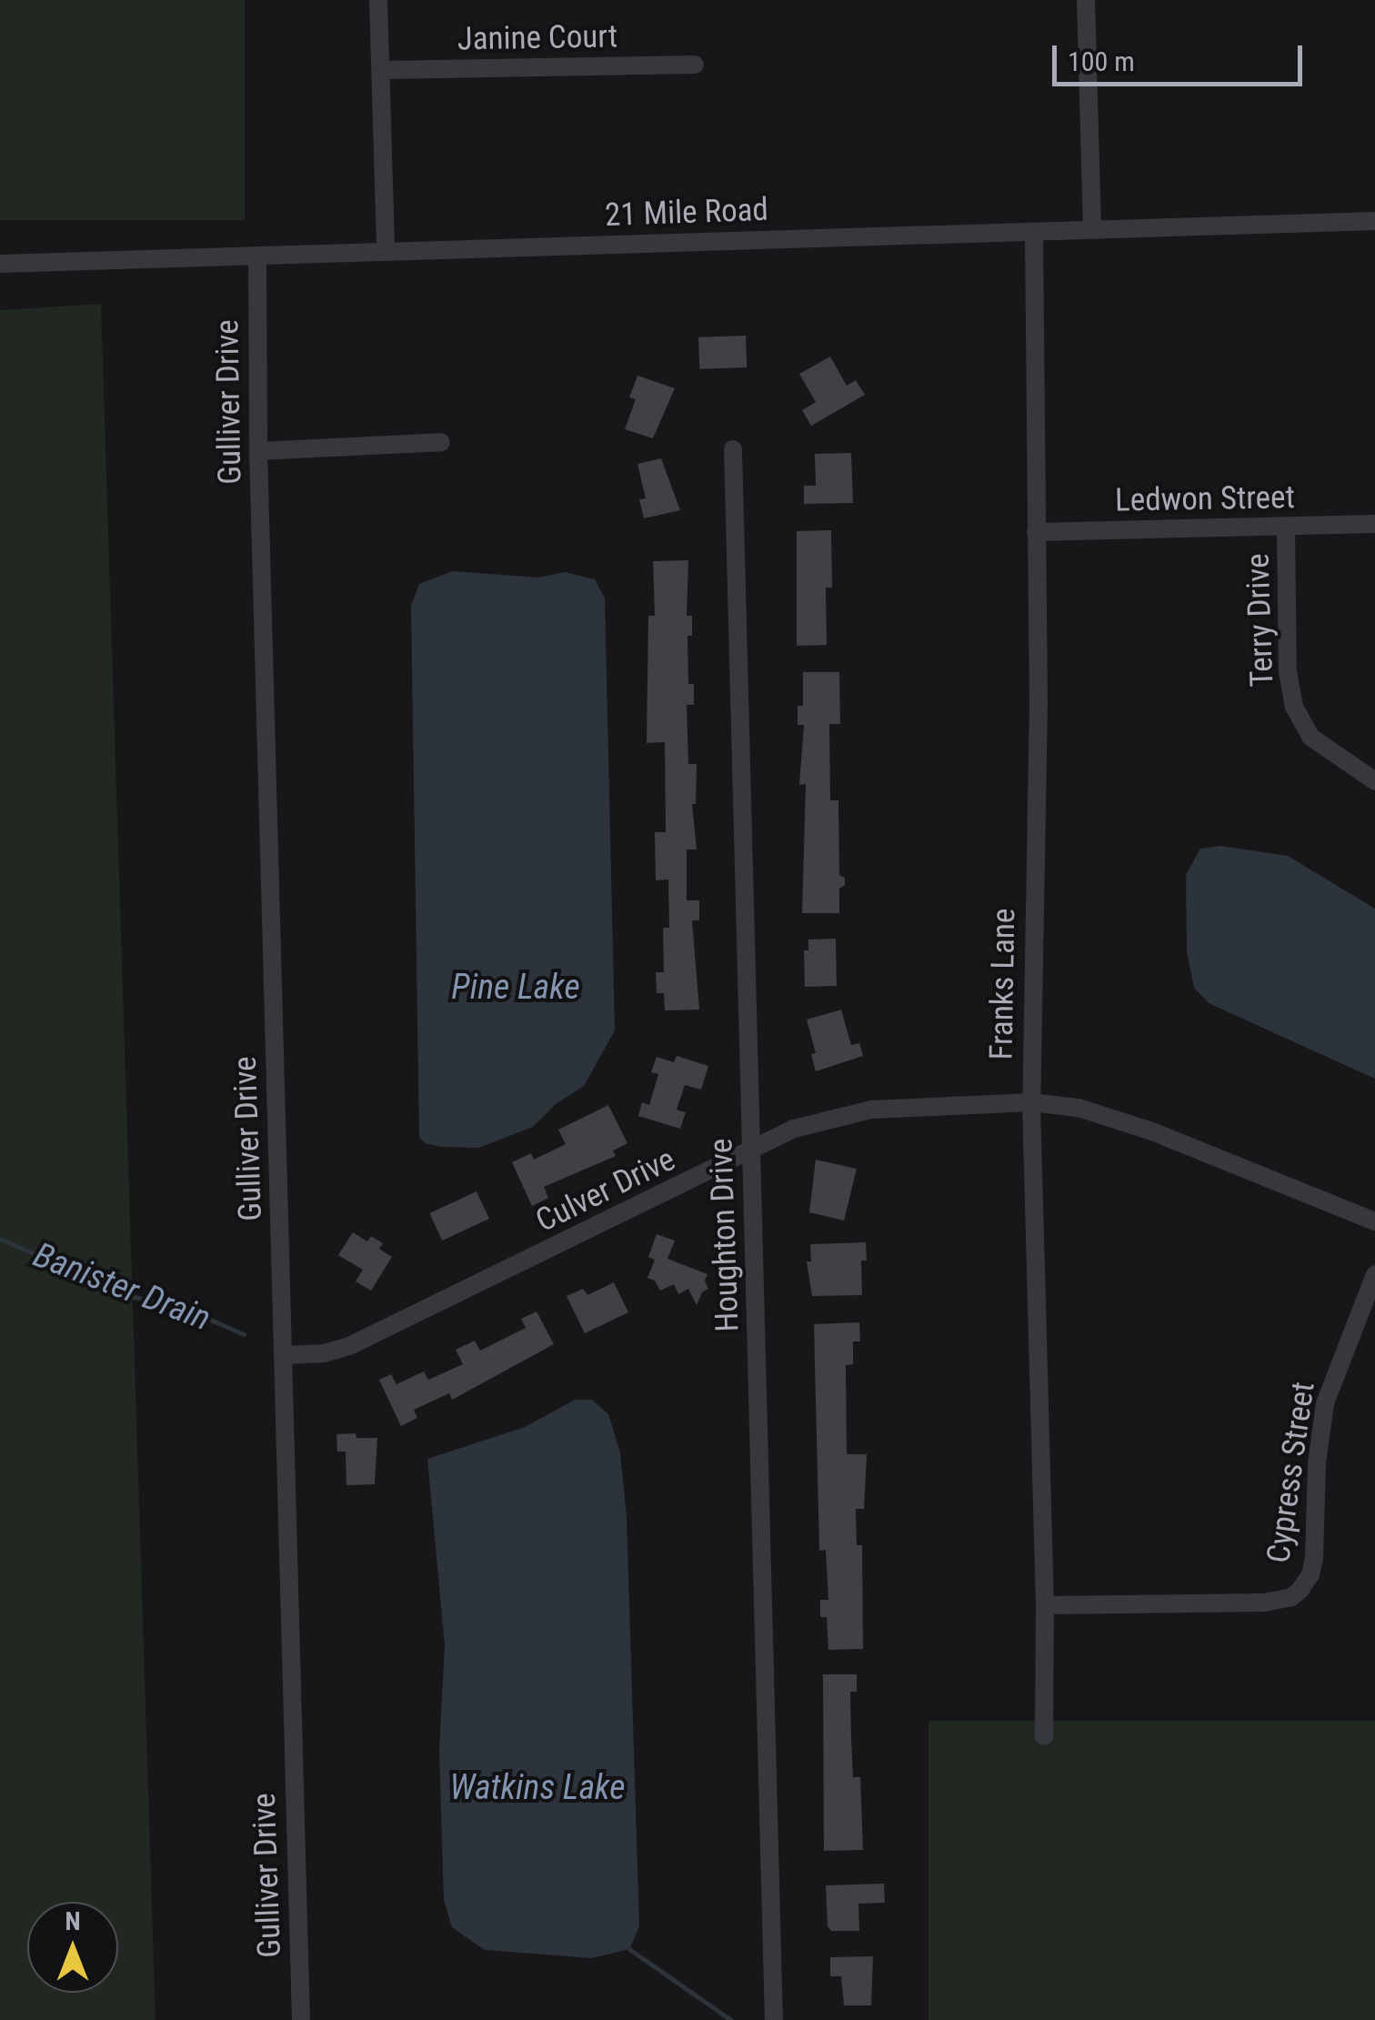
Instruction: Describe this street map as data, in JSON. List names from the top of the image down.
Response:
{
  "streets": {
    "street": [
      "Janine Court",
      "21 Mile Road",
      "Gulliver Drive",
      "Ledwon Street",
      "Terry Drive",
      "Franks Lane",
      "Culver Drive",
      "Houghton Drive",
      "Cypress Street"
    ]
  },
  "crossings": [
    ["21 Mile Road", "Gulliver Drive"],
    ["21 Mile Road", "Franks Lane"],
    ["Gulliver Drive", "Culver Drive"],
    ["Ledwon Street", "Terry Drive"],
    ["Ledwon Street", "Franks Lane"],
    ["Franks Lane", "Culver Drive"],
    ["Franks Lane", "Cypress Street"],
    ["Culver Drive", "Houghton Drive"]
  ],
  "water": ["Pine Lake", "Banister Drain", "Watkins Lake"],
  "scale_bar": "100 m",
  "north": "top"
}
